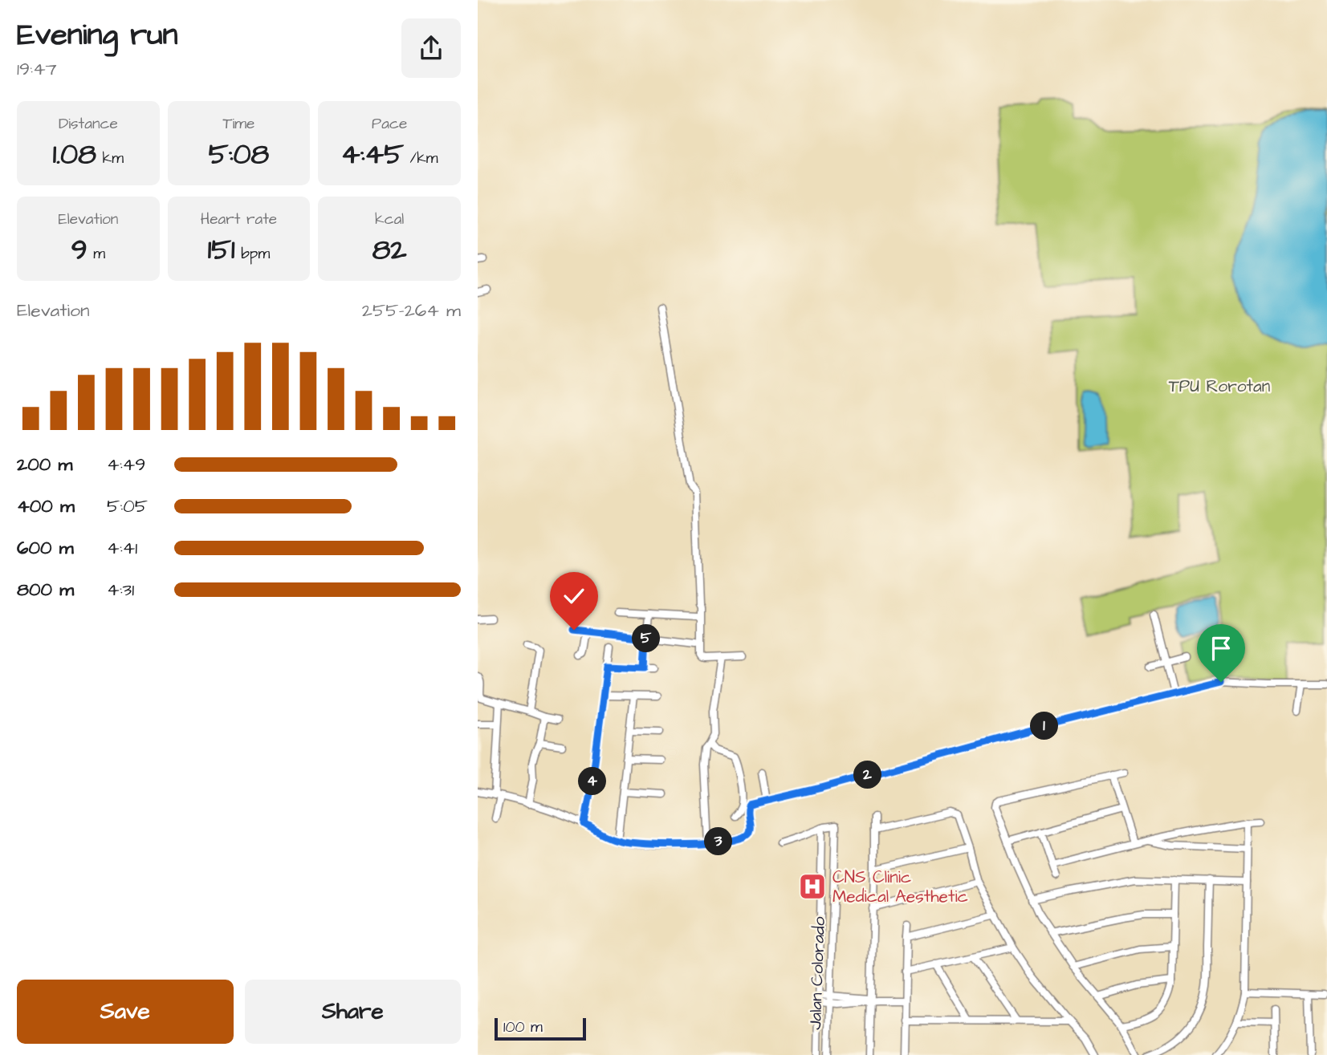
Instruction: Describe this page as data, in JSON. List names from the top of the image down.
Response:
{
  "streets": {
    "street": ["Jalan Colorado"]
  },
  "parks": ["TPU Rorotan"],
  "places": {
    "hospital": ["CNS Clinic Medical Aesthetic"]
  },
  "scale_bar": "100 m",
  "page": {
    "heading": ["Evening run", "19:47"],
    "stats": [
      ["Distance", "1.08 km"],
      ["Time", "5:08"],
      ["Pace", "4:45 /km"],
      ["Elevation", "9 m"],
      ["Heart rate", "151 bpm"],
      ["kcal", "82"]
    ],
    "chart": ["Elevation", "255–264 m"],
    "list": [
      {
        "name": "200 m",
        "note": "4:49"
      },
      {
        "name": "400 m",
        "note": "5:05"
      },
      {
        "name": "600 m",
        "note": "4:41"
      },
      {
        "name": "800 m",
        "note": "4:31"
      }
    ],
    "pins": [
      "5",
      "1",
      "2",
      "4",
      "3"
    ],
    "buttons": ["Save", "Share"],
    "scale": "100 m"
  }
}
